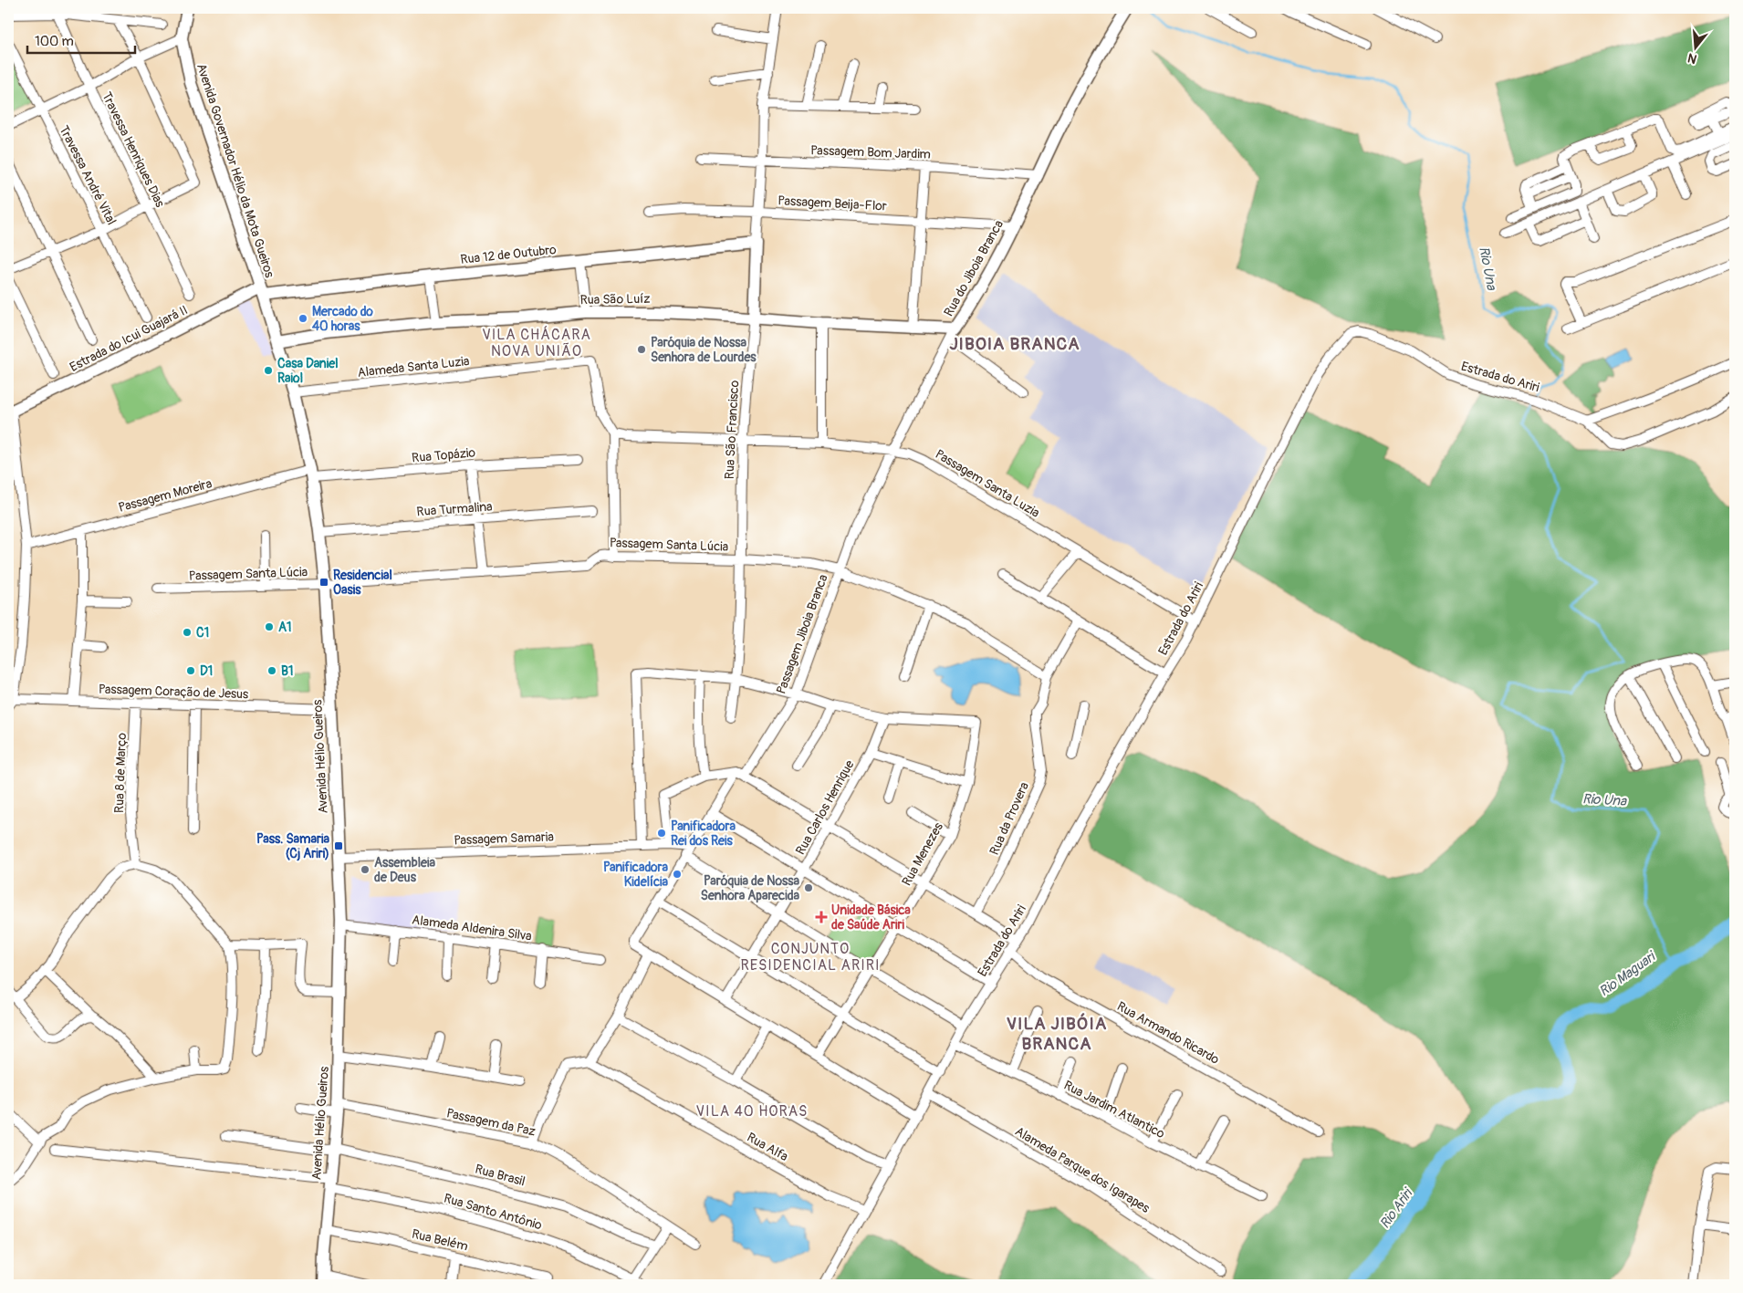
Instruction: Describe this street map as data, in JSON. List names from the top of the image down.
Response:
{
  "streets": {
    "main road": [
      "Avenida Governador Hélio da Mota Gueiros",
      "Rua 12 de Outubro",
      "Rua do Jiboia Branca",
      "Rua São Luíz",
      "Estrada do Icui Guajará II",
      "Rua São Francisco",
      "Avenida Hélio Gueiros"
    ],
    "street": [
      "Travessa Henriques Dias",
      "Passagem Bom Jardim",
      "Travessa André Vital",
      "Passagem Beija-Flor",
      "Alameda Santa Luzia",
      "Estrada do Ariri",
      "Rua Topázio",
      "Passagem Santa Luzia",
      "Passagem Moreira",
      "Rua Turmalina",
      "Passagem Santa Lúcia",
      "Passagem Jiboia Branca",
      "Passagem Coração de Jesus",
      "Rua 8 de Março",
      "Rua Carlos Henrique",
      "Rua da Provera",
      "Passagem Samaria",
      "Rua Menezes",
      "Alameda Aldenira Silva",
      "Rua Armando Ricardo",
      "Rua Jardim Atlantico",
      "Passagem da Paz",
      "Rua Alfa",
      "Alameda Parque dos Igarapes",
      "Rua Brasil",
      "Rua Santo Antônio",
      "Rua Belém"
    ]
  },
  "crossings": [
    ["Passagem Bom Jardim", "Rua do Jiboia Branca"],
    ["Passagem Bom Jardim", "Rua São Francisco"],
    ["Avenida Governador Hélio da Mota Gueiros", "Rua 12 de Outubro"],
    ["Avenida Governador Hélio da Mota Gueiros", "Estrada do Icui Guajará II"],
    ["Avenida Governador Hélio da Mota Gueiros", "Avenida Hélio Gueiros"],
    ["Passagem Beija-Flor", "Rua do Jiboia Branca"],
    ["Passagem Beija-Flor", "Rua São Francisco"],
    ["Rua 12 de Outubro", "Estrada do Icui Guajará II"],
    ["Rua 12 de Outubro", "Rua São Francisco"],
    ["Rua 12 de Outubro", "Avenida Hélio Gueiros"],
    ["Rua do Jiboia Branca", "Rua São Luíz"],
    ["Rua do Jiboia Branca", "Passagem Santa Luzia"],
    ["Rua do Jiboia Branca", "Passagem Santa Lúcia"],
    ["Rua do Jiboia Branca", "Passagem Jiboia Branca"],
    ["Rua São Luíz", "Rua São Francisco"],
    ["Rua São Luíz", "Avenida Hélio Gueiros"],
    ["Estrada do Icui Guajará II", "Avenida Hélio Gueiros"],
    ["Alameda Santa Luzia", "Avenida Hélio Gueiros"],
    ["Estrada do Ariri", "Passagem Santa Luzia"],
    ["Estrada do Ariri", "Rua Armando Ricardo"],
    ["Estrada do Ariri", "Rua Jardim Atlantico"],
    ["Estrada do Ariri", "Rua Alfa"],
    ["Estrada do Ariri", "Alameda Parque dos Igarapes"],
    ["Rua São Francisco", "Passagem Santa Luzia"],
    ["Rua São Francisco", "Passagem Santa Lúcia"],
    ["Rua Topázio", "Passagem Moreira"],
    ["Rua Topázio", "Avenida Hélio Gueiros"],
    ["Passagem Moreira", "Avenida Hélio Gueiros"],
    ["Rua Turmalina", "Avenida Hélio Gueiros"],
    ["Passagem Santa Lúcia", "Passagem Jiboia Branca"],
    ["Passagem Santa Lúcia", "Avenida Hélio Gueiros"],
    ["Passagem Santa Lúcia", "Rua da Provera"],
    ["Passagem Jiboia Branca", "Passagem Samaria"],
    ["Passagem Coração de Jesus", "Avenida Hélio Gueiros"],
    ["Passagem Coração de Jesus", "Rua 8 de Março"],
    ["Avenida Hélio Gueiros", "Passagem Samaria"],
    ["Avenida Hélio Gueiros", "Alameda Aldenira Silva"],
    ["Avenida Hélio Gueiros", "Passagem da Paz"],
    ["Avenida Hélio Gueiros", "Rua Brasil"],
    ["Avenida Hélio Gueiros", "Rua Santo Antônio"],
    ["Avenida Hélio Gueiros", "Rua Belém"],
    ["Rua Carlos Henrique", "Rua Menezes"]
  ],
  "districts": [
    "VILA CHÁCARA NOVA UNIÃO",
    "JIBOIA BRANCA",
    "CONJUNTO RESIDENCIAL ARIRI",
    "VILA JIBÓIA BRANCA",
    "VILA 40 HORAS"
  ],
  "water": ["Rio Una", "Rio Maguari", "Rio Ariri"],
  "places": {
    "other": [
      "Mercado do 40 horas",
      "Paróquia de Nossa Senhora de Lourdes",
      "Casa Daniel Raiol",
      "A1",
      "C1",
      "D1",
      "B1",
      "Panificadora Rei dos Reis",
      "Assembleia de Deus",
      "Panificadora Kidelícia",
      "Paróquia de Nossa Senhora Aparecida"
    ],
    "transit": ["Residencial Oasis", "Pass. Samaria (Cj Ariri)"],
    "health": ["Unidade Básica de Saúde Ariri"]
  },
  "scale_bar": "100 m",
  "north": "bottom"
}
